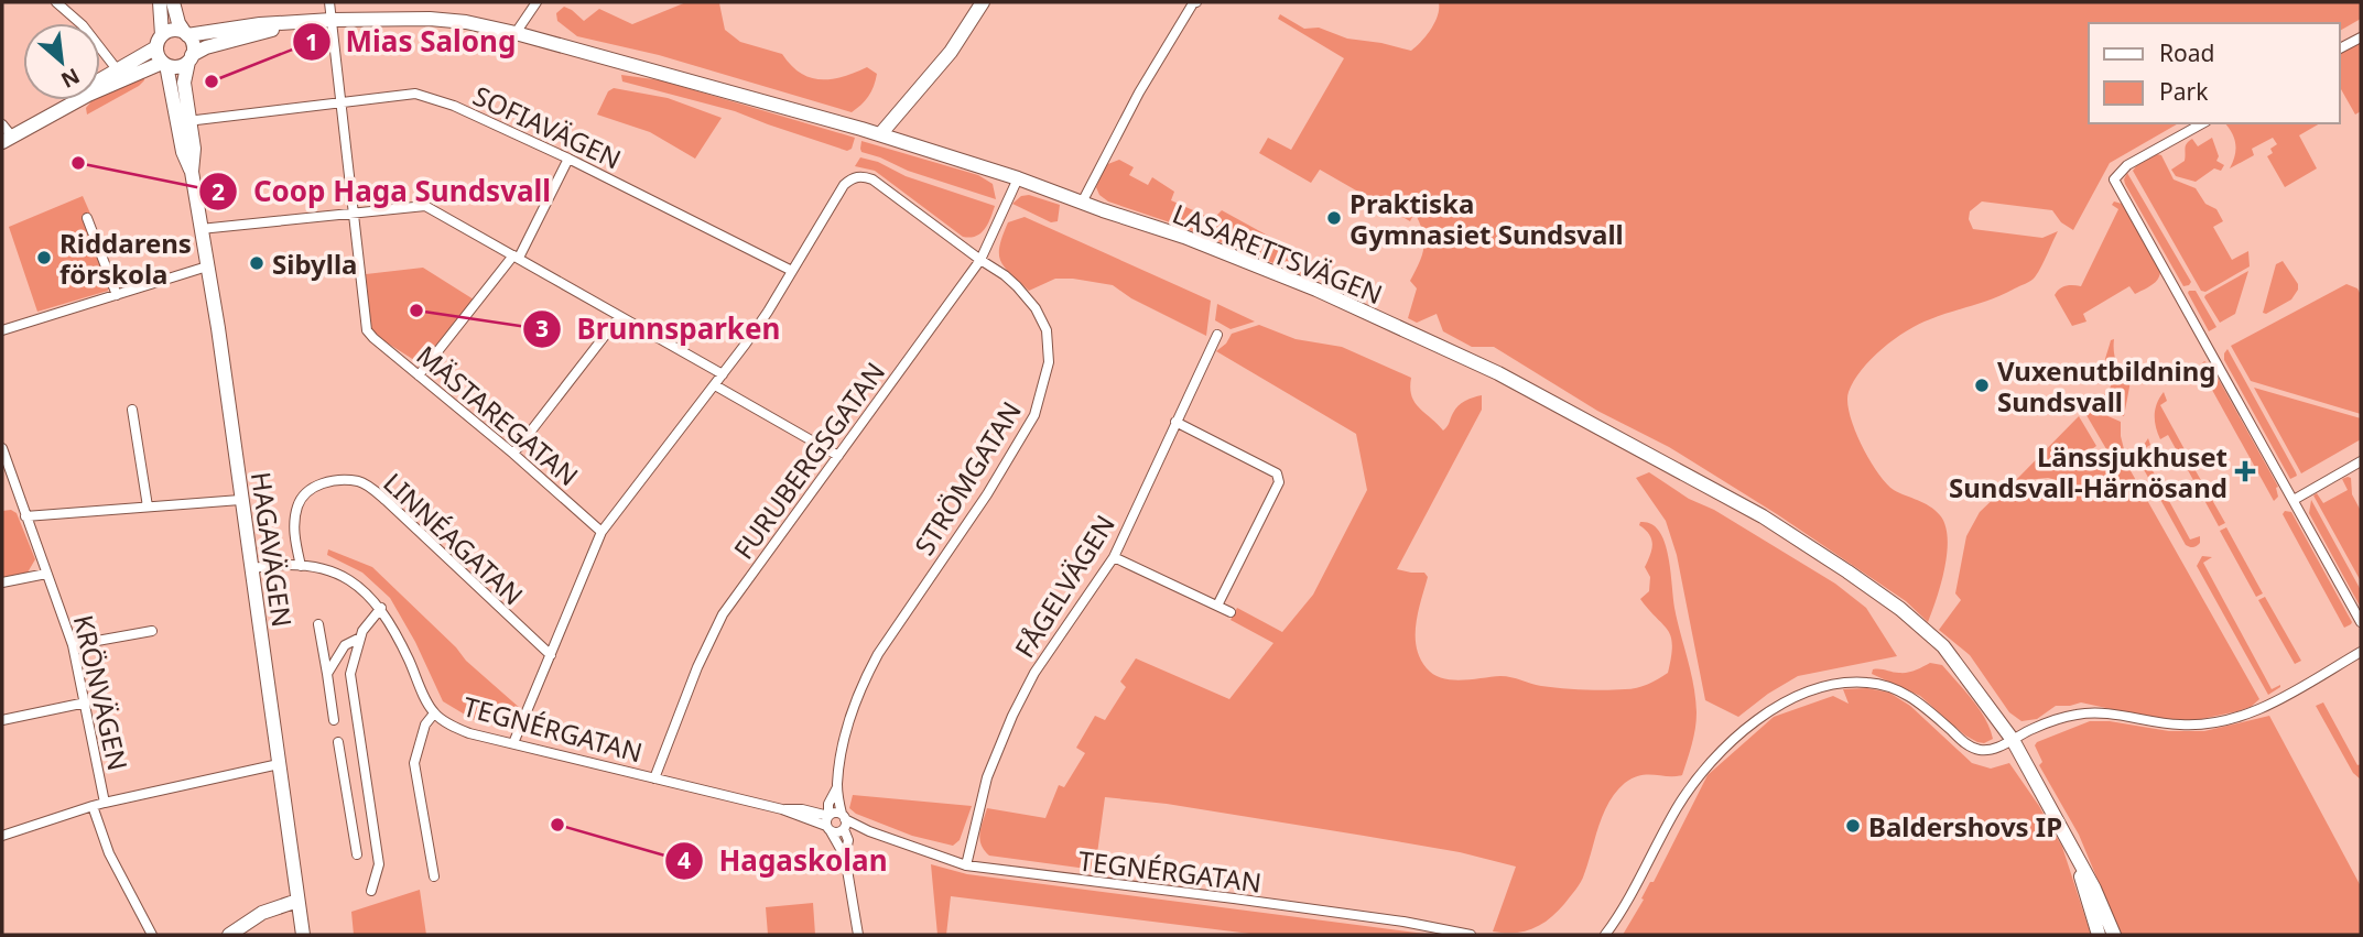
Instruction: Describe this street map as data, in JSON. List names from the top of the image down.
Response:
{
  "streets": {
    "street": [
      "SOFIAVÄGEN",
      "LASARETTSVÄGEN",
      "MÄSTAREGATAN",
      "FURUBERGSGATAN",
      "STRÖMGATAN",
      "LINNÉAGATAN",
      "HAGAVÄGEN",
      "FÅGELVÄGEN",
      "KRÖNVÄGEN",
      "TEGNÉRGATAN"
    ]
  },
  "crossings": [
    ["SOFIAVÄGEN", "STRÖMGATAN"],
    ["SOFIAVÄGEN", "HAGAVÄGEN"],
    ["LASARETTSVÄGEN", "FURUBERGSGATAN"],
    ["LASARETTSVÄGEN", "HAGAVÄGEN"],
    ["FURUBERGSGATAN", "STRÖMGATAN"],
    ["FURUBERGSGATAN", "TEGNÉRGATAN"],
    ["STRÖMGATAN", "TEGNÉRGATAN"],
    ["LINNÉAGATAN", "TEGNÉRGATAN"],
    ["HAGAVÄGEN", "TEGNÉRGATAN"],
    ["FÅGELVÄGEN", "TEGNÉRGATAN"]
  ],
  "places": {
    "other": [
      "Mias Salong",
      "Coop Haga Sundsvall",
      "Praktiska Gymnasiet Sundsvall",
      "Riddarens förskola",
      "Sibylla",
      "Brunnsparken",
      "Vuxenutbildning Sundsvall",
      "Hagaskolan",
      "Baldershovs IP"
    ],
    "health": ["Länssjukhuset Sundsvall-Härnösand"]
  },
  "legend": ["Road", "Park"],
  "north": "bottom right"
}
